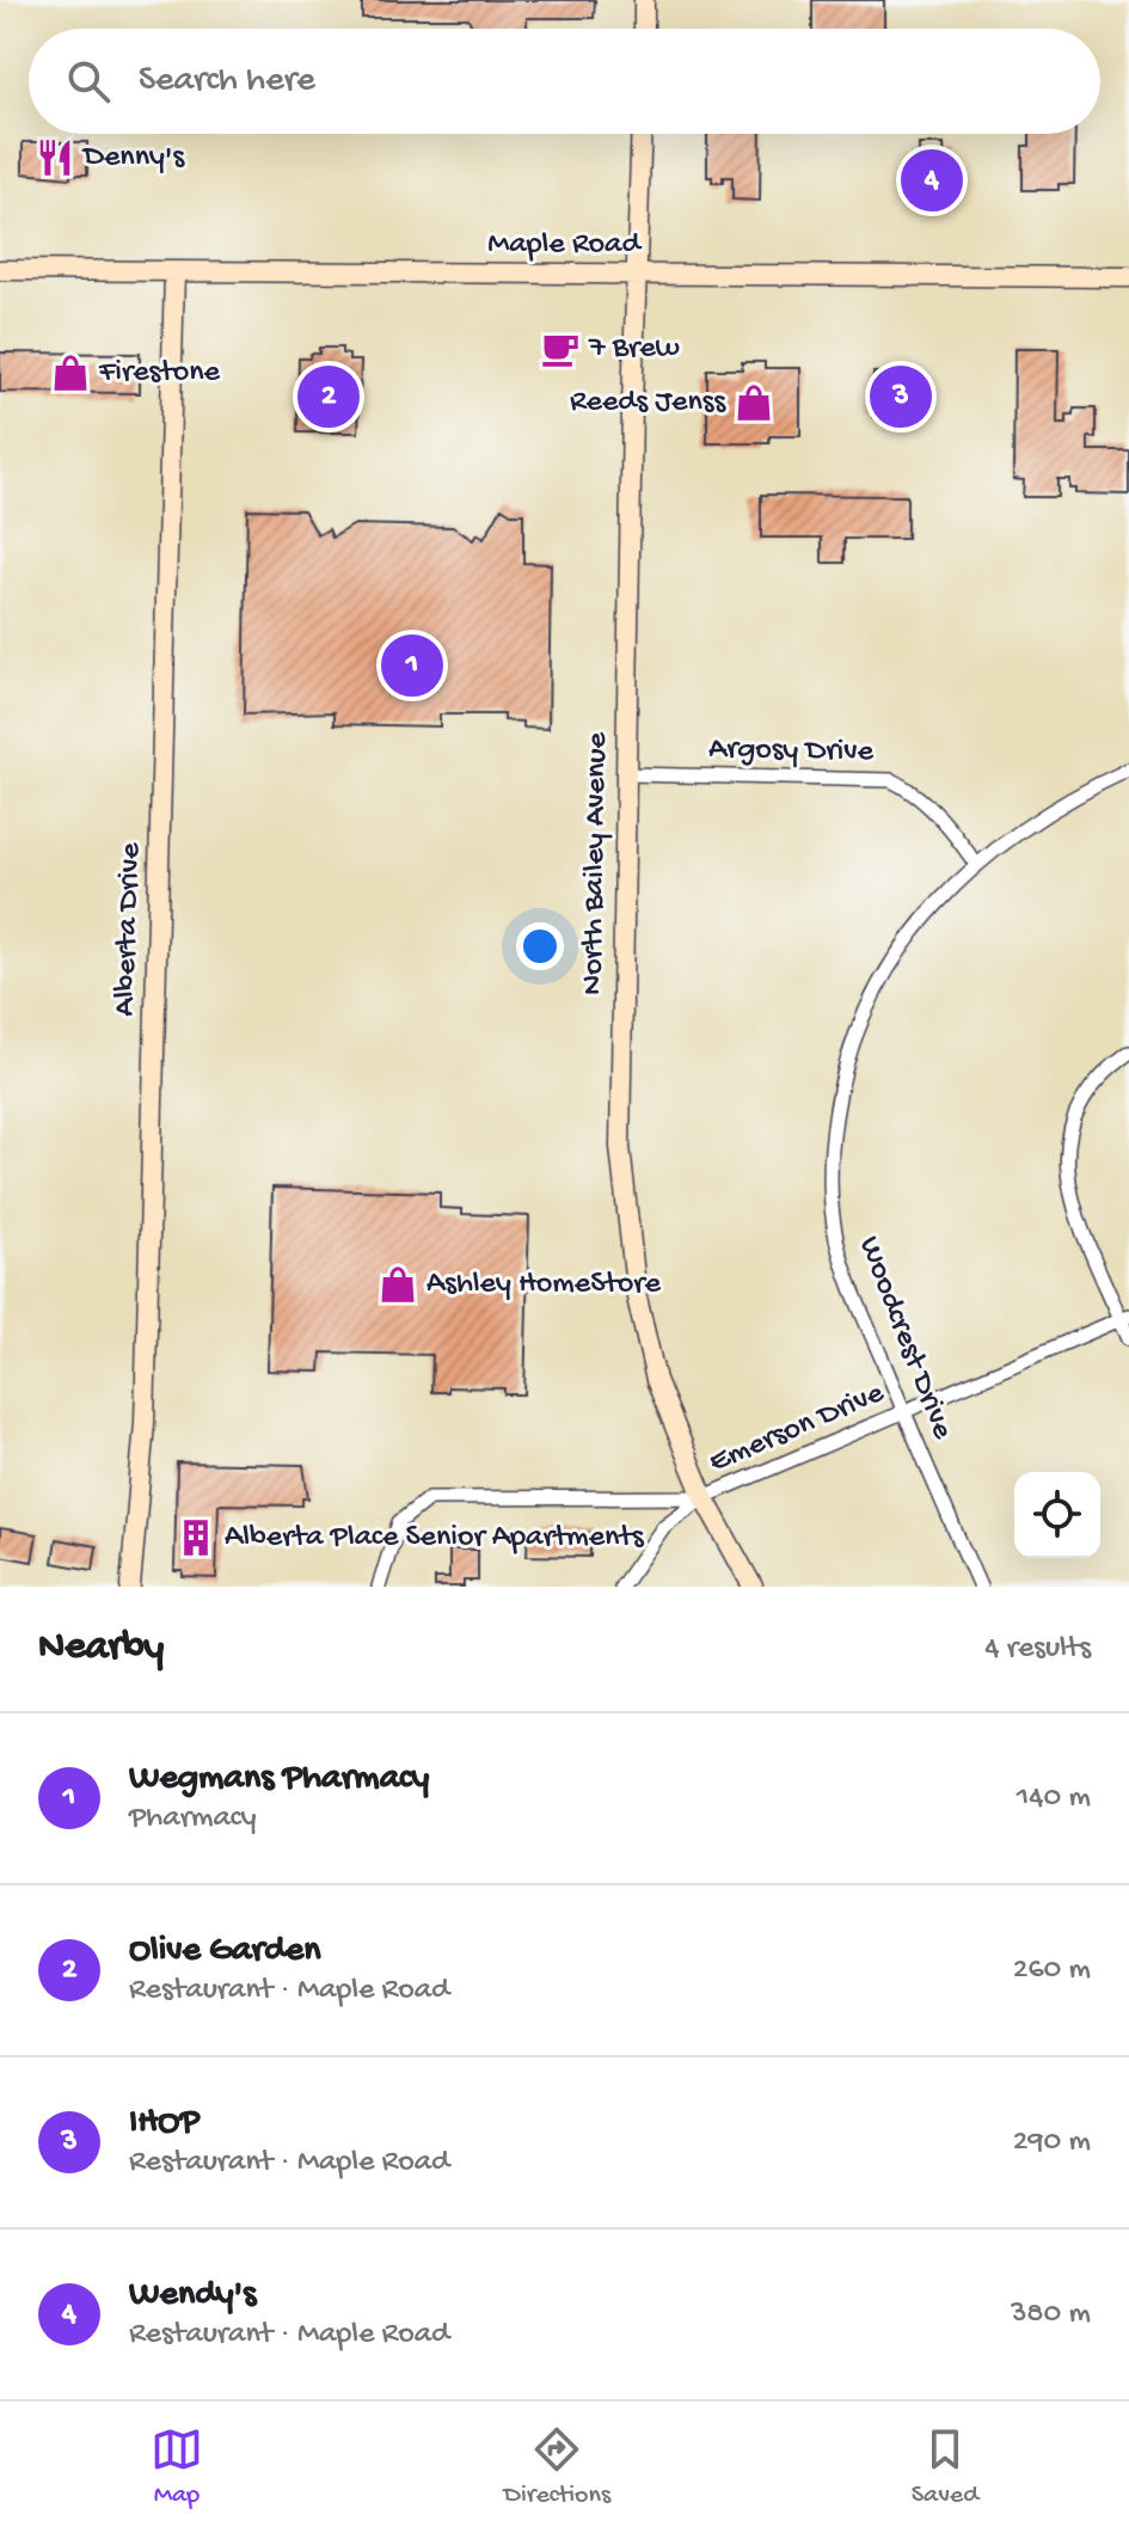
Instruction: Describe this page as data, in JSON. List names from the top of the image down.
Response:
{
  "streets": {
    "street": [
      "Maple Road",
      "Argosy Drive",
      "North Bailey Avenue",
      "Alberta Drive",
      "Woodcrest Drive",
      "Emerson Drive"
    ]
  },
  "crossings": [
    ["Maple Road", "North Bailey Avenue"],
    ["Maple Road", "Alberta Drive"],
    ["Argosy Drive", "North Bailey Avenue"],
    ["Argosy Drive", "Woodcrest Drive"],
    ["North Bailey Avenue", "Emerson Drive"],
    ["Woodcrest Drive", "Emerson Drive"]
  ],
  "places": {
    "restaurant": ["Denny's"],
    "cafe": ["7 Brew"],
    "shop": ["Firestone", "Reeds Jenss", "Ashley HomeStore"],
    "building": ["Alberta Place Senior Apartments"]
  },
  "page": {
    "search": "Search here",
    "pins": [
      "4",
      "2",
      "3",
      "1"
    ],
    "heading": ["Nearby", "4 results"],
    "list": [
      {
        "mark": "1",
        "name": "Wegmans Pharmacy",
        "note": "Pharmacy",
        "value": "140 m"
      },
      {
        "mark": "2",
        "name": "Olive Garden",
        "note": "Restaurant · Maple Road",
        "value": "260 m"
      },
      {
        "mark": "3",
        "name": "IHOP",
        "note": "Restaurant · Maple Road",
        "value": "290 m"
      },
      {
        "mark": "4",
        "name": "Wendy's",
        "note": "Restaurant · Maple Road",
        "value": "380 m"
      }
    ],
    "nav": ["Map", "Directions", "Saved"]
  }
}
